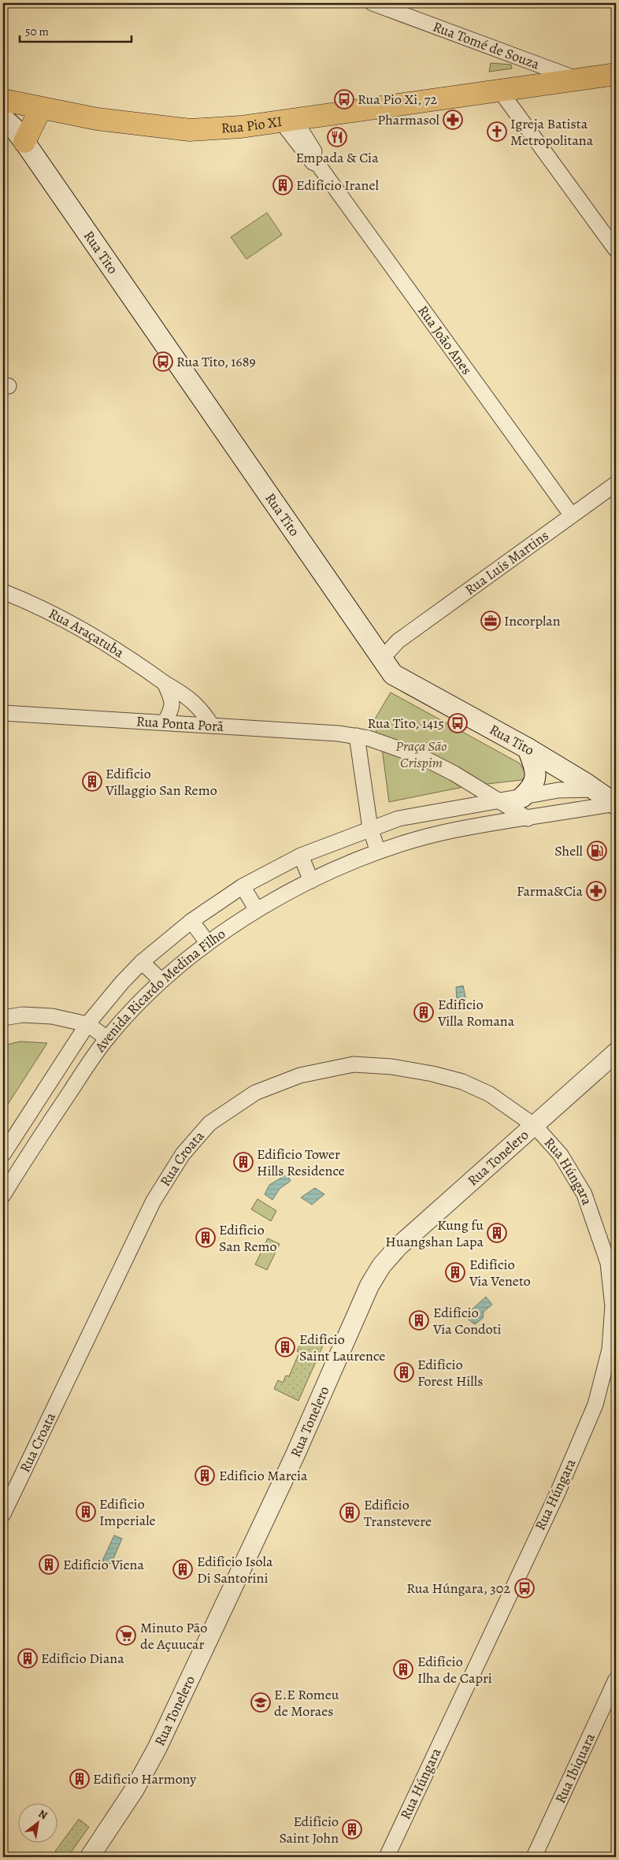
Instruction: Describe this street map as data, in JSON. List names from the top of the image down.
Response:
{
  "streets": {
    "main road": ["Rua Pio XI", "Rua Tito"],
    "street": [
      "Rua Tomé de Souza",
      "Rua João Anes",
      "Rua Luís Martins",
      "Rua Araçatuba",
      "Rua Ponta Porã",
      "Avenida Ricardo Medina Filho",
      "Rua Tonelero",
      "Rua Croata",
      "Rua Húngara",
      "Rua Ibiquara"
    ]
  },
  "crossings": [
    ["Rua Tomé de Souza", "Rua Pio XI"],
    ["Rua Pio XI", "Rua João Anes"],
    ["Rua Tito", "Rua Luís Martins"],
    ["Rua João Anes", "Rua Luís Martins"],
    ["Rua Araçatuba", "Rua Ponta Porã"],
    ["Rua Tonelero", "Rua Croata"],
    ["Rua Tonelero", "Rua Húngara"],
    ["Rua Croata", "Rua Húngara"]
  ],
  "parks": ["Praça São Crispim"],
  "places": {
    "bus stop": [
      "Rua Pio Xi, 72",
      "Rua Tito, 1689",
      "Rua Tito, 1415",
      "Rua Húngara, 302"
    ],
    "pharmacy": ["Pharmasol", "Farma&Cia"],
    "church": ["Igreja Batista Metropolitana"],
    "restaurant": ["Empada & Cia"],
    "building": [
      "Edifício Iranel",
      "Edifício Villaggio San Remo",
      "Edifício Villa Romana",
      "Edifício Tower Hills Residence",
      "Kung fu Huangshan Lapa",
      "Edifício San Remo",
      "Edifício Via Veneto",
      "Edifício Via Condoti",
      "Edifício Saint Laurence",
      "Edifício Forest Hills",
      "Edifício Marcia",
      "Edifício Imperiale",
      "Edifício Transtevere",
      "Edifício Viena",
      "Edifício Isola Di Santorini",
      "Edifício Diana",
      "Edifício Ilha de Capri",
      "Edifício Harmony",
      "Edifício Saint John"
    ],
    "office": ["Incorplan"],
    "fuel station": ["Shell"],
    "supermarket": ["Minuto Pão de Açuucar"],
    "school or university": ["E.E Romeu de Moraes"]
  },
  "scale_bar": "50 m",
  "north": "top right"
}
